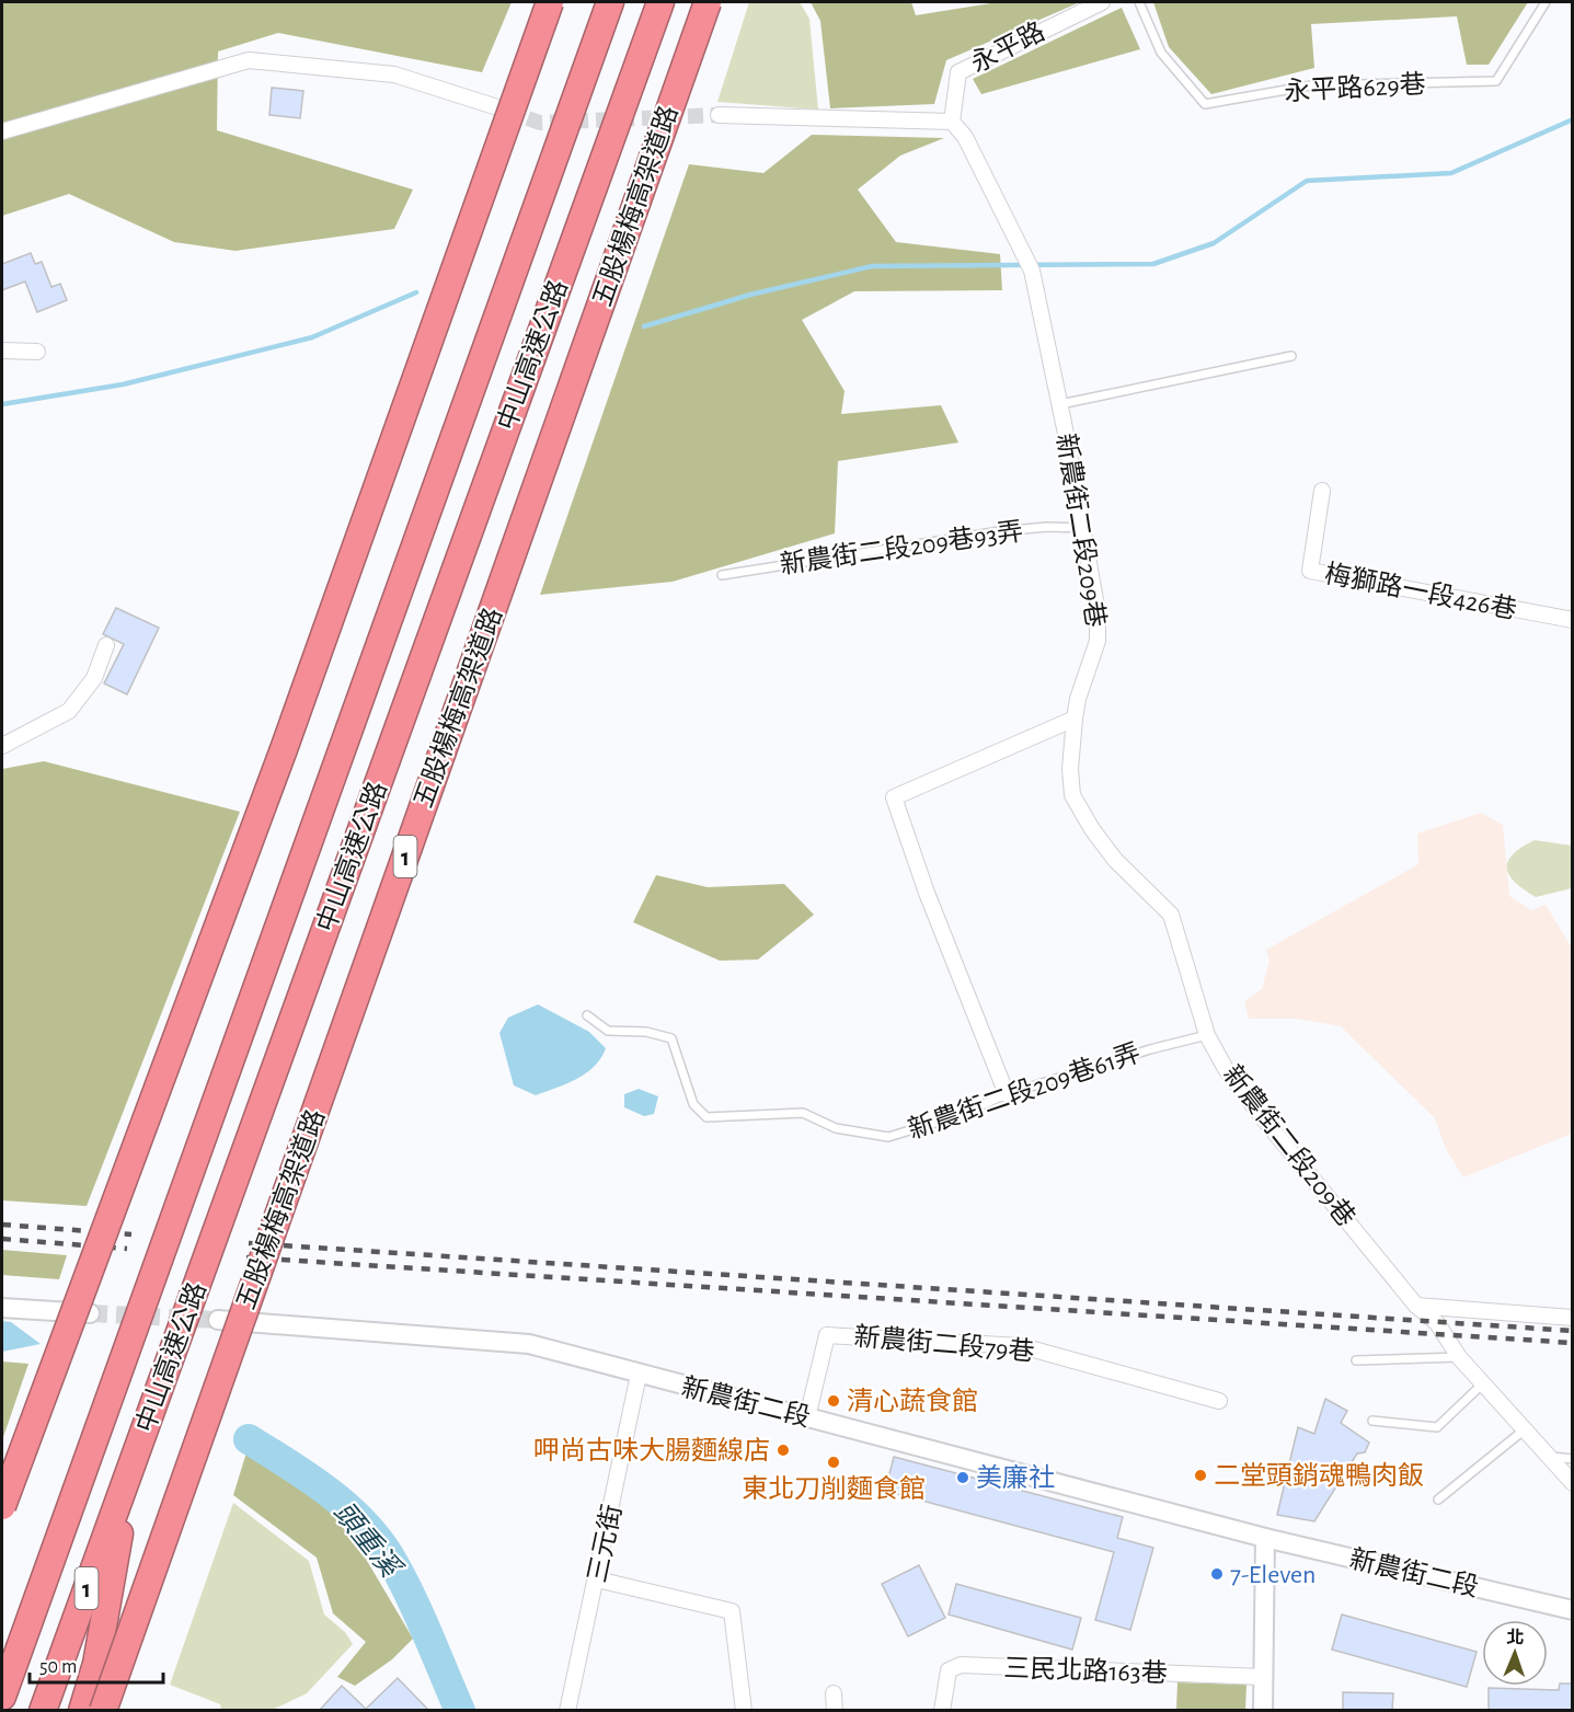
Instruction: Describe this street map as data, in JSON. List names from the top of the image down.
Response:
{
  "streets": {
    "highway": ["五股楊梅高架道路", "中山高速公路", "1"],
    "street": [
      "永平路",
      "新農街二段209巷",
      "梅獅路一段426巷",
      "新農街二段79巷",
      "新農街二段",
      "三元街",
      "三民北路163巷"
    ],
    "lane": ["永平路629巷", "新農街二段209巷93弄", "新農街二段209巷61弄"]
  },
  "crossings": [
    ["永平路", "新農街二段209巷"],
    ["新農街二段209巷", "新農街二段209巷93弄"],
    ["新農街二段209巷", "新農街二段209巷61弄"],
    ["新農街二段79巷", "新農街二段"],
    ["新農街二段", "三元街"]
  ],
  "water": ["頭重溪"],
  "places": [
    "清心蔬食館",
    "呷尚古味大腸麵線店",
    "東北刀削麵食館",
    "二堂頭銷魂鴨肉飯",
    "美廉社",
    "7-Eleven"
  ],
  "scale_bar": "50 m",
  "north": "top"
}
